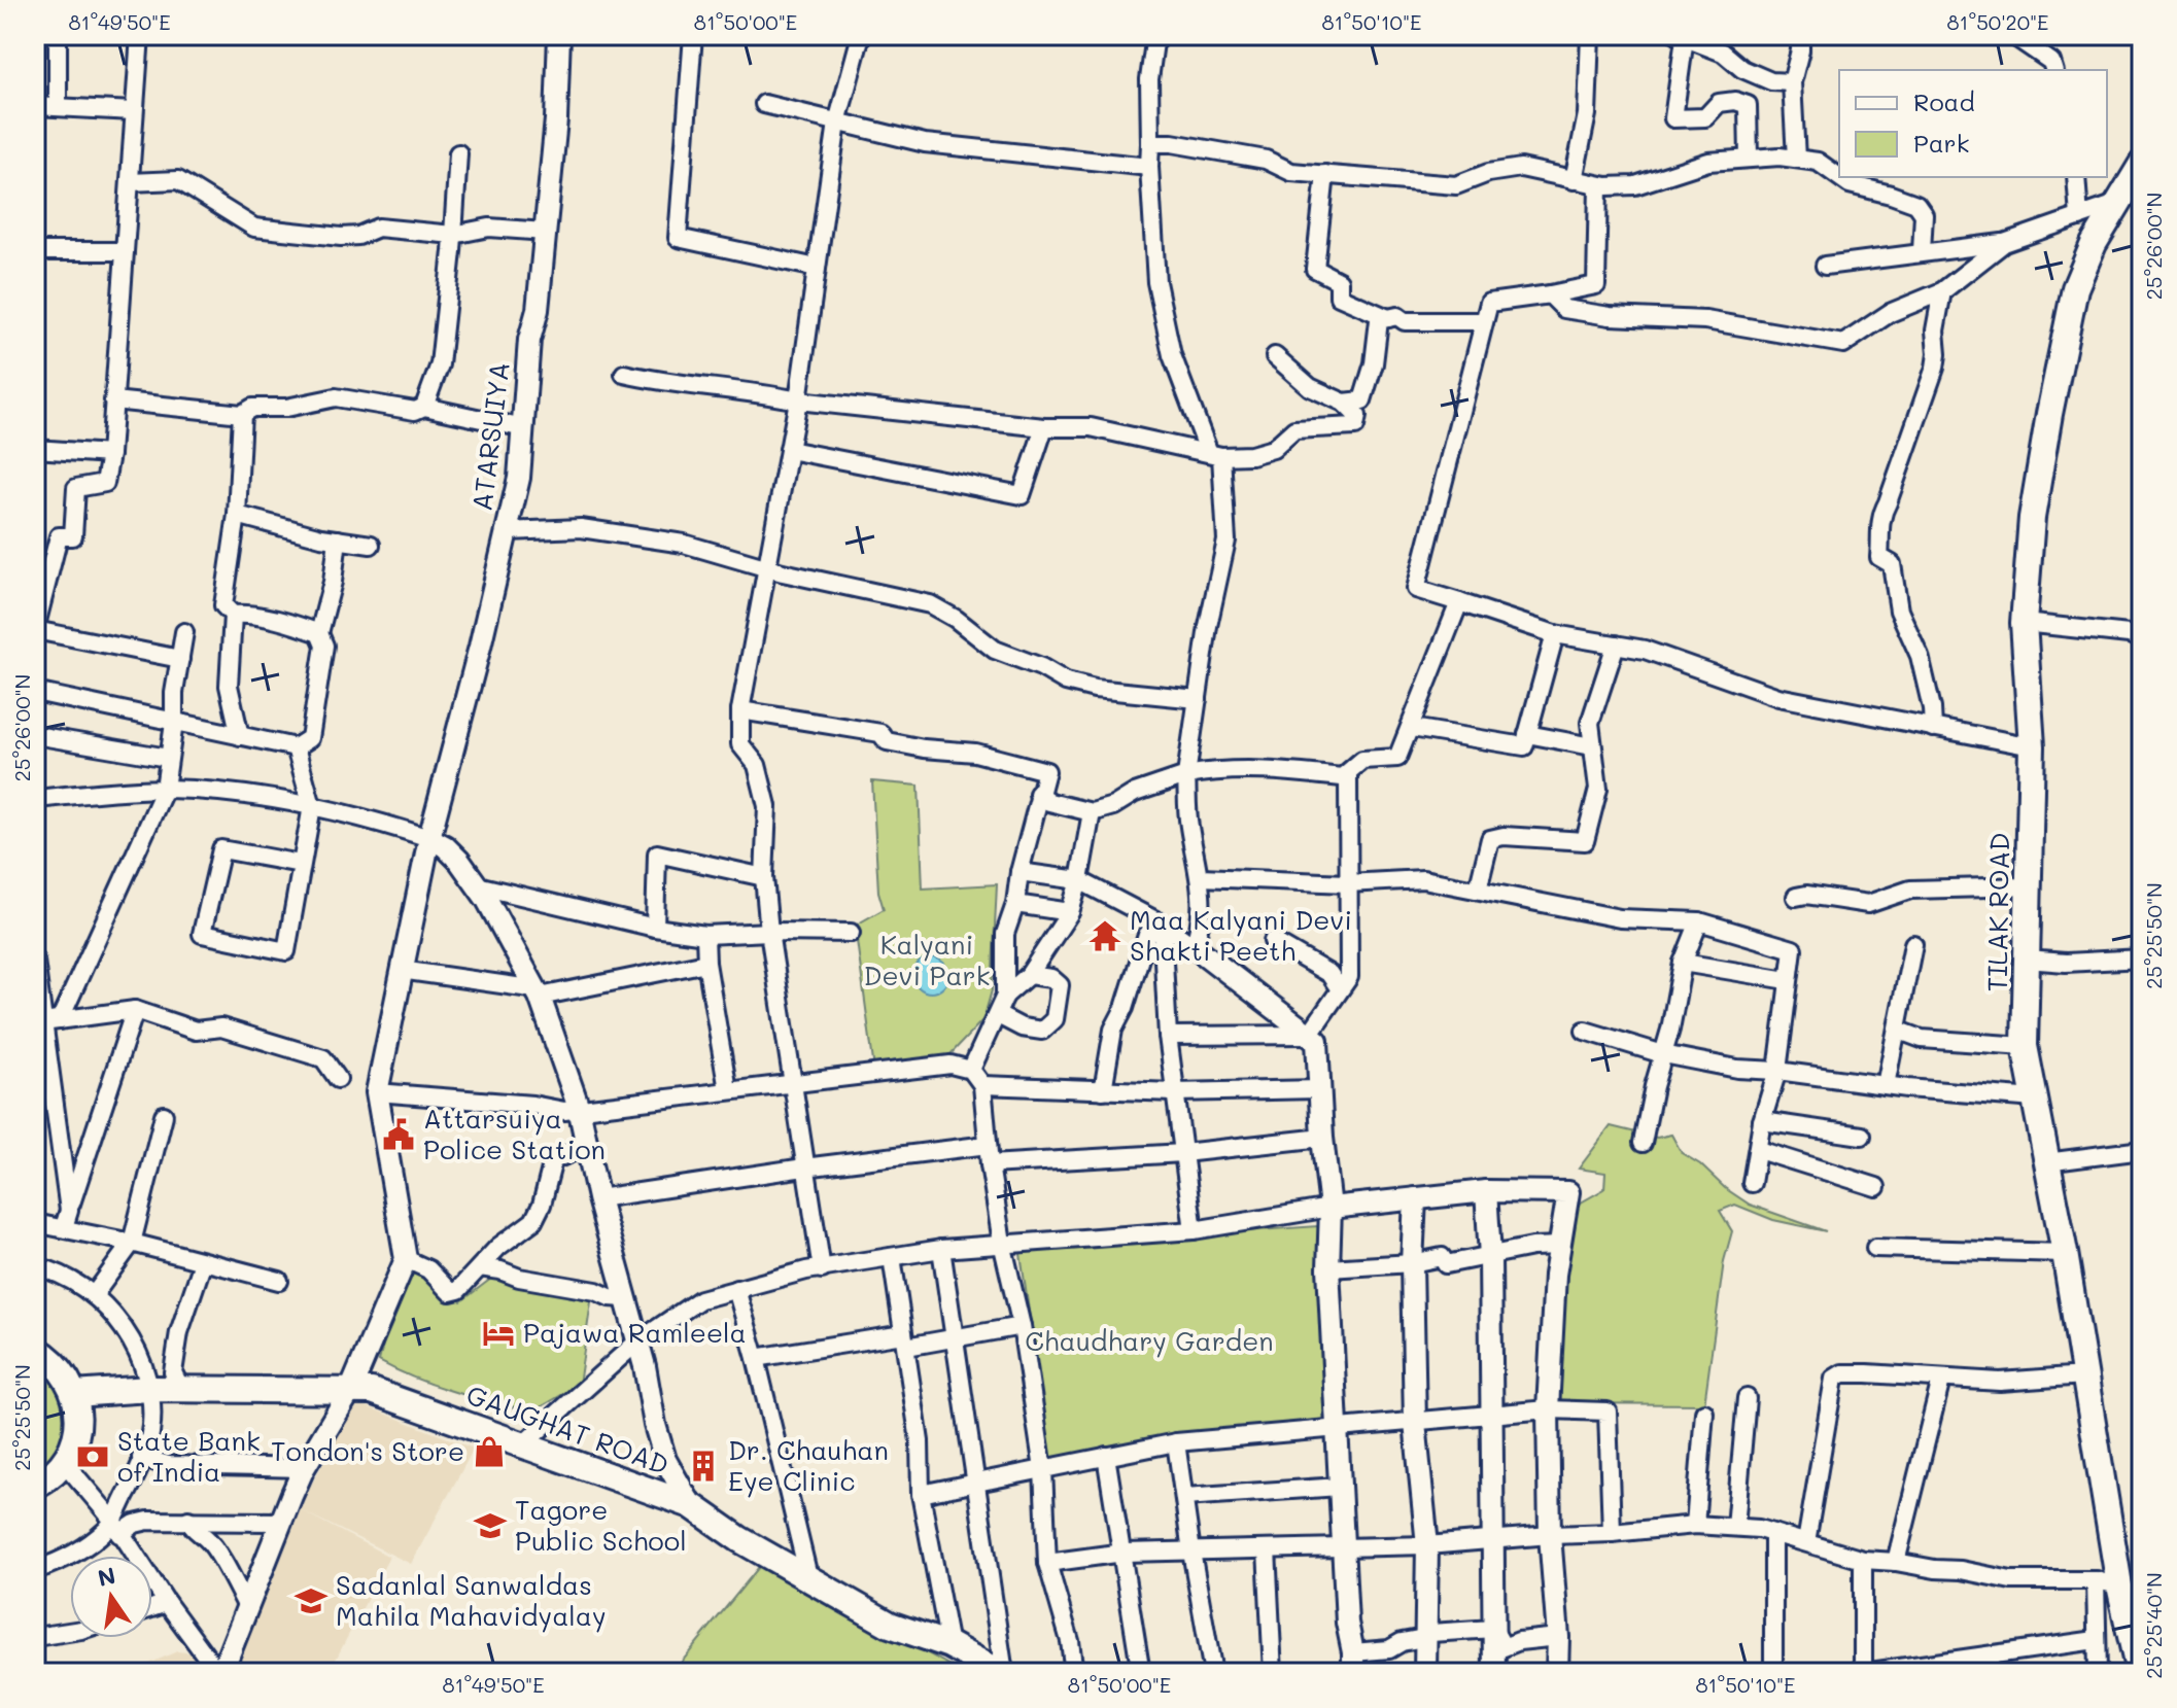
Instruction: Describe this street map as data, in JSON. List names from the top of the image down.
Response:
{
  "streets": {
    "main road": ["TILAK ROAD", "GAUGHAT ROAD"],
    "street": ["ATARSUIYA"]
  },
  "parks": ["Kalyani Devi Park", "Chaudhary Garden"],
  "places": {
    "temple": ["Maa Kalyani Devi Shakti Peeth"],
    "public building": ["Attarsuiya Police Station"],
    "hotel": ["Pajawa Ramleela"],
    "shop": ["Tondon's Store"],
    "bank": ["State Bank of India"],
    "building": ["Dr. Chauhan Eye Clinic"],
    "school or university": ["Tagore Public School", "Sadanlal Sanwaldas Mahila Mahavidyalay"]
  },
  "legend": ["Road", "Park"],
  "north": "top",
  "coordinates": [
    "81°49'50\"E",
    "81°50'00\"E",
    "81°50'10\"E",
    "81°50'20\"E",
    "25°26'00\"N",
    "25°25'50\"N",
    "25°25'40\"N"
  ]
}
